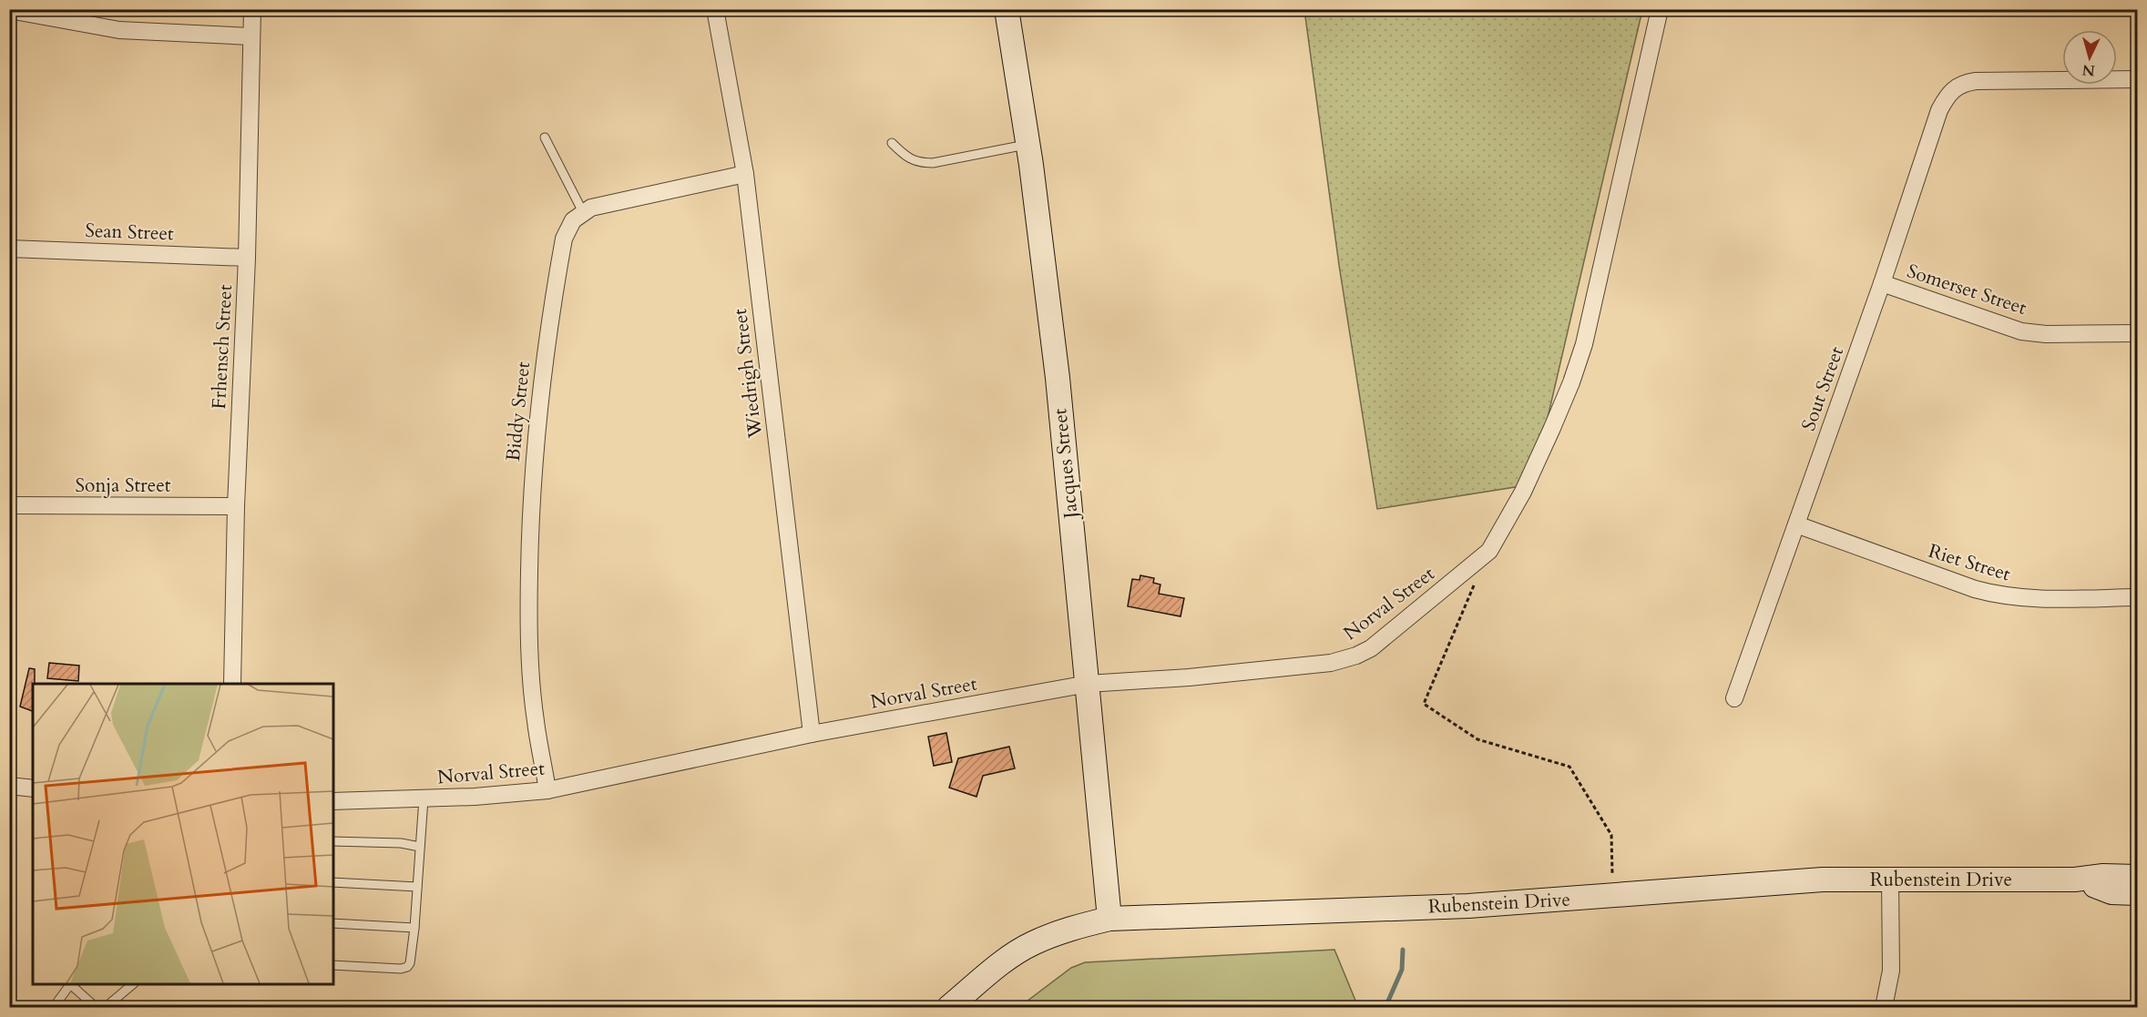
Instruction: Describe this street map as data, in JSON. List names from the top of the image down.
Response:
{
  "streets": {
    "street": [
      "Sean Street",
      "Somerset Street",
      "Frhensch Street",
      "Wiedrigh Street",
      "Sout Street",
      "Biddy Street",
      "Jacques Street",
      "Sonja Street",
      "Riet Street",
      "Norval Street",
      "Rubenstein Drive"
    ]
  },
  "crossings": [
    ["Sean Street", "Frhensch Street"],
    ["Somerset Street", "Sout Street"],
    ["Frhensch Street", "Sonja Street"],
    ["Wiedrigh Street", "Norval Street"],
    ["Sout Street", "Riet Street"],
    ["Biddy Street", "Norval Street"],
    ["Jacques Street", "Norval Street"],
    ["Jacques Street", "Rubenstein Drive"]
  ],
  "north": "bottom"
}
